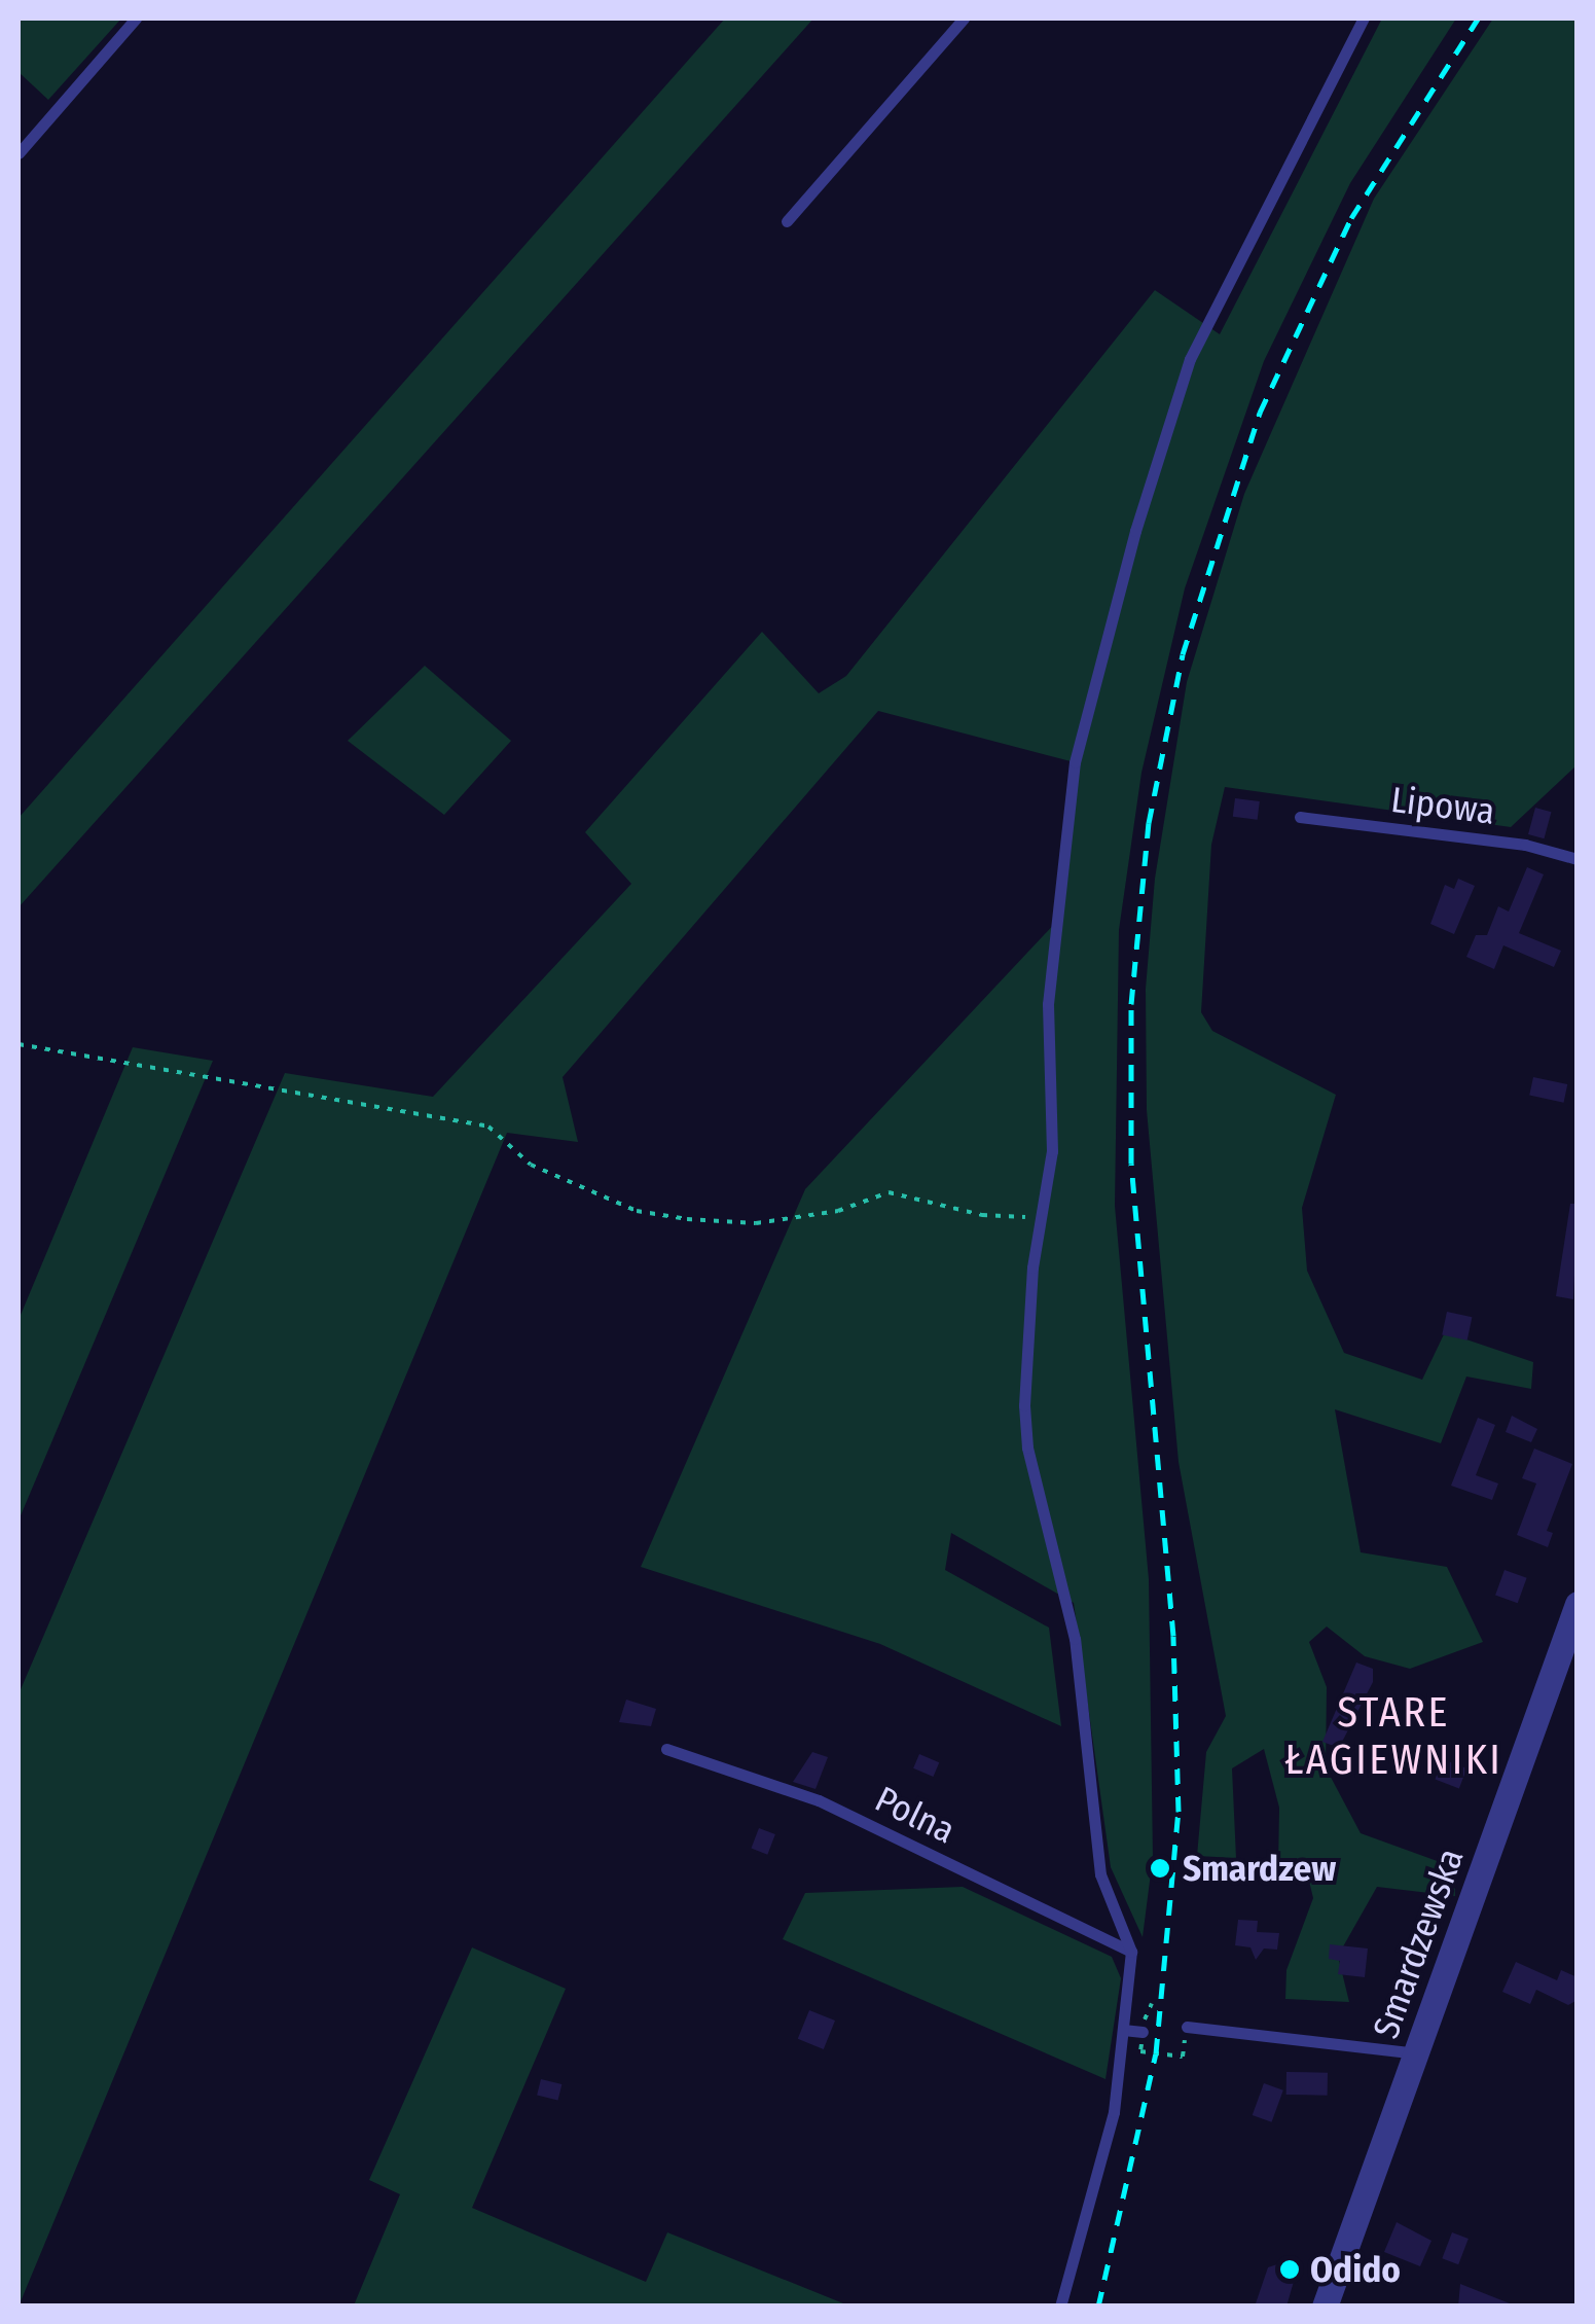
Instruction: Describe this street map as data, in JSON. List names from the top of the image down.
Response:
{
  "streets": {
    "street": ["Smardzewska"],
    "lane": ["Lipowa", "Polna"]
  },
  "districts": ["STARE ŁAGIEWNIKI"],
  "places": ["Smardzew", "Odido"]
}
